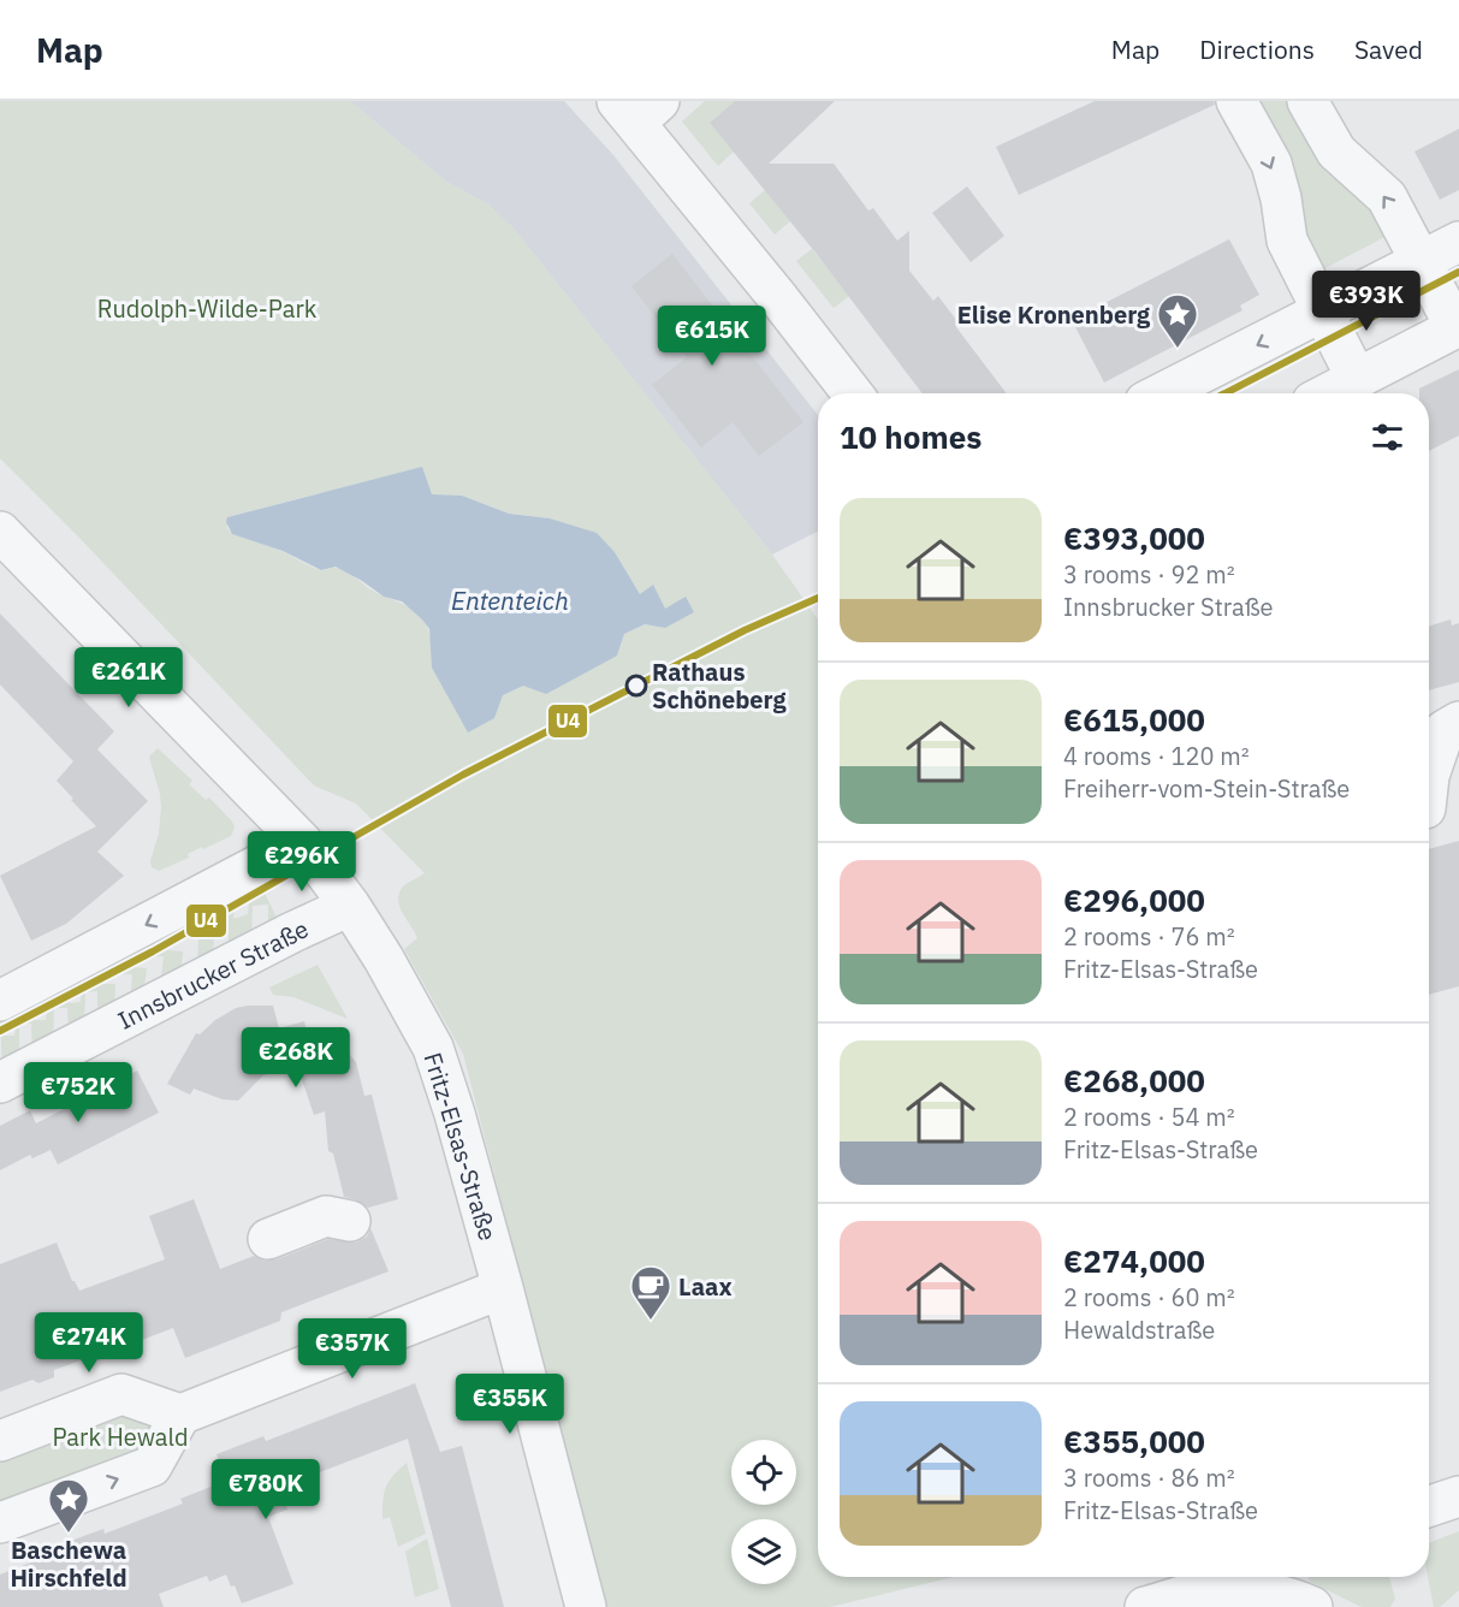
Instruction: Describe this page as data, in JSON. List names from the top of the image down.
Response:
{
  "streets": {
    "street": ["Innsbrucker Straße", "Fritz-Elsas-Straße"]
  },
  "crossings": [
    ["Innsbrucker Straße", "Fritz-Elsas-Straße"]
  ],
  "water": ["Ententeich"],
  "parks": ["Rudolph-Wilde-Park", "Park Hewald"],
  "places": {
    "place": ["Elise Kronenberg", "Baschewa Hirschfeld"],
    "other": ["Rathaus Schöneberg"],
    "cafe": ["Laax"]
  },
  "lines": ["transit line U4"],
  "page": {
    "header": "Map",
    "nav": ["Map", "Directions", "Saved"],
    "price": [
      "€393K",
      "€615K",
      "€261K",
      "€296K",
      "€268K",
      "€752K",
      "€274K",
      "€357K",
      "€355K",
      "€780K"
    ],
    "heading": "10 homes",
    "list": [
      {
        "name": "€393,000",
        "note": "3 rooms · 92 m² · Innsbrucker Straße"
      },
      {
        "name": "€615,000",
        "note": "4 rooms · 120 m² · Freiherr-vom-Stein-Straße"
      },
      {
        "name": "€296,000",
        "note": "2 rooms · 76 m² · Fritz-Elsas-Straße"
      },
      {
        "name": "€268,000",
        "note": "2 rooms · 54 m² · Fritz-Elsas-Straße"
      },
      {
        "name": "€274,000",
        "note": "2 rooms · 60 m² · Hewaldstraße"
      },
      {
        "name": "€355,000",
        "note": "3 rooms · 86 m² · Fritz-Elsas-Straße"
      }
    ]
  }
}
